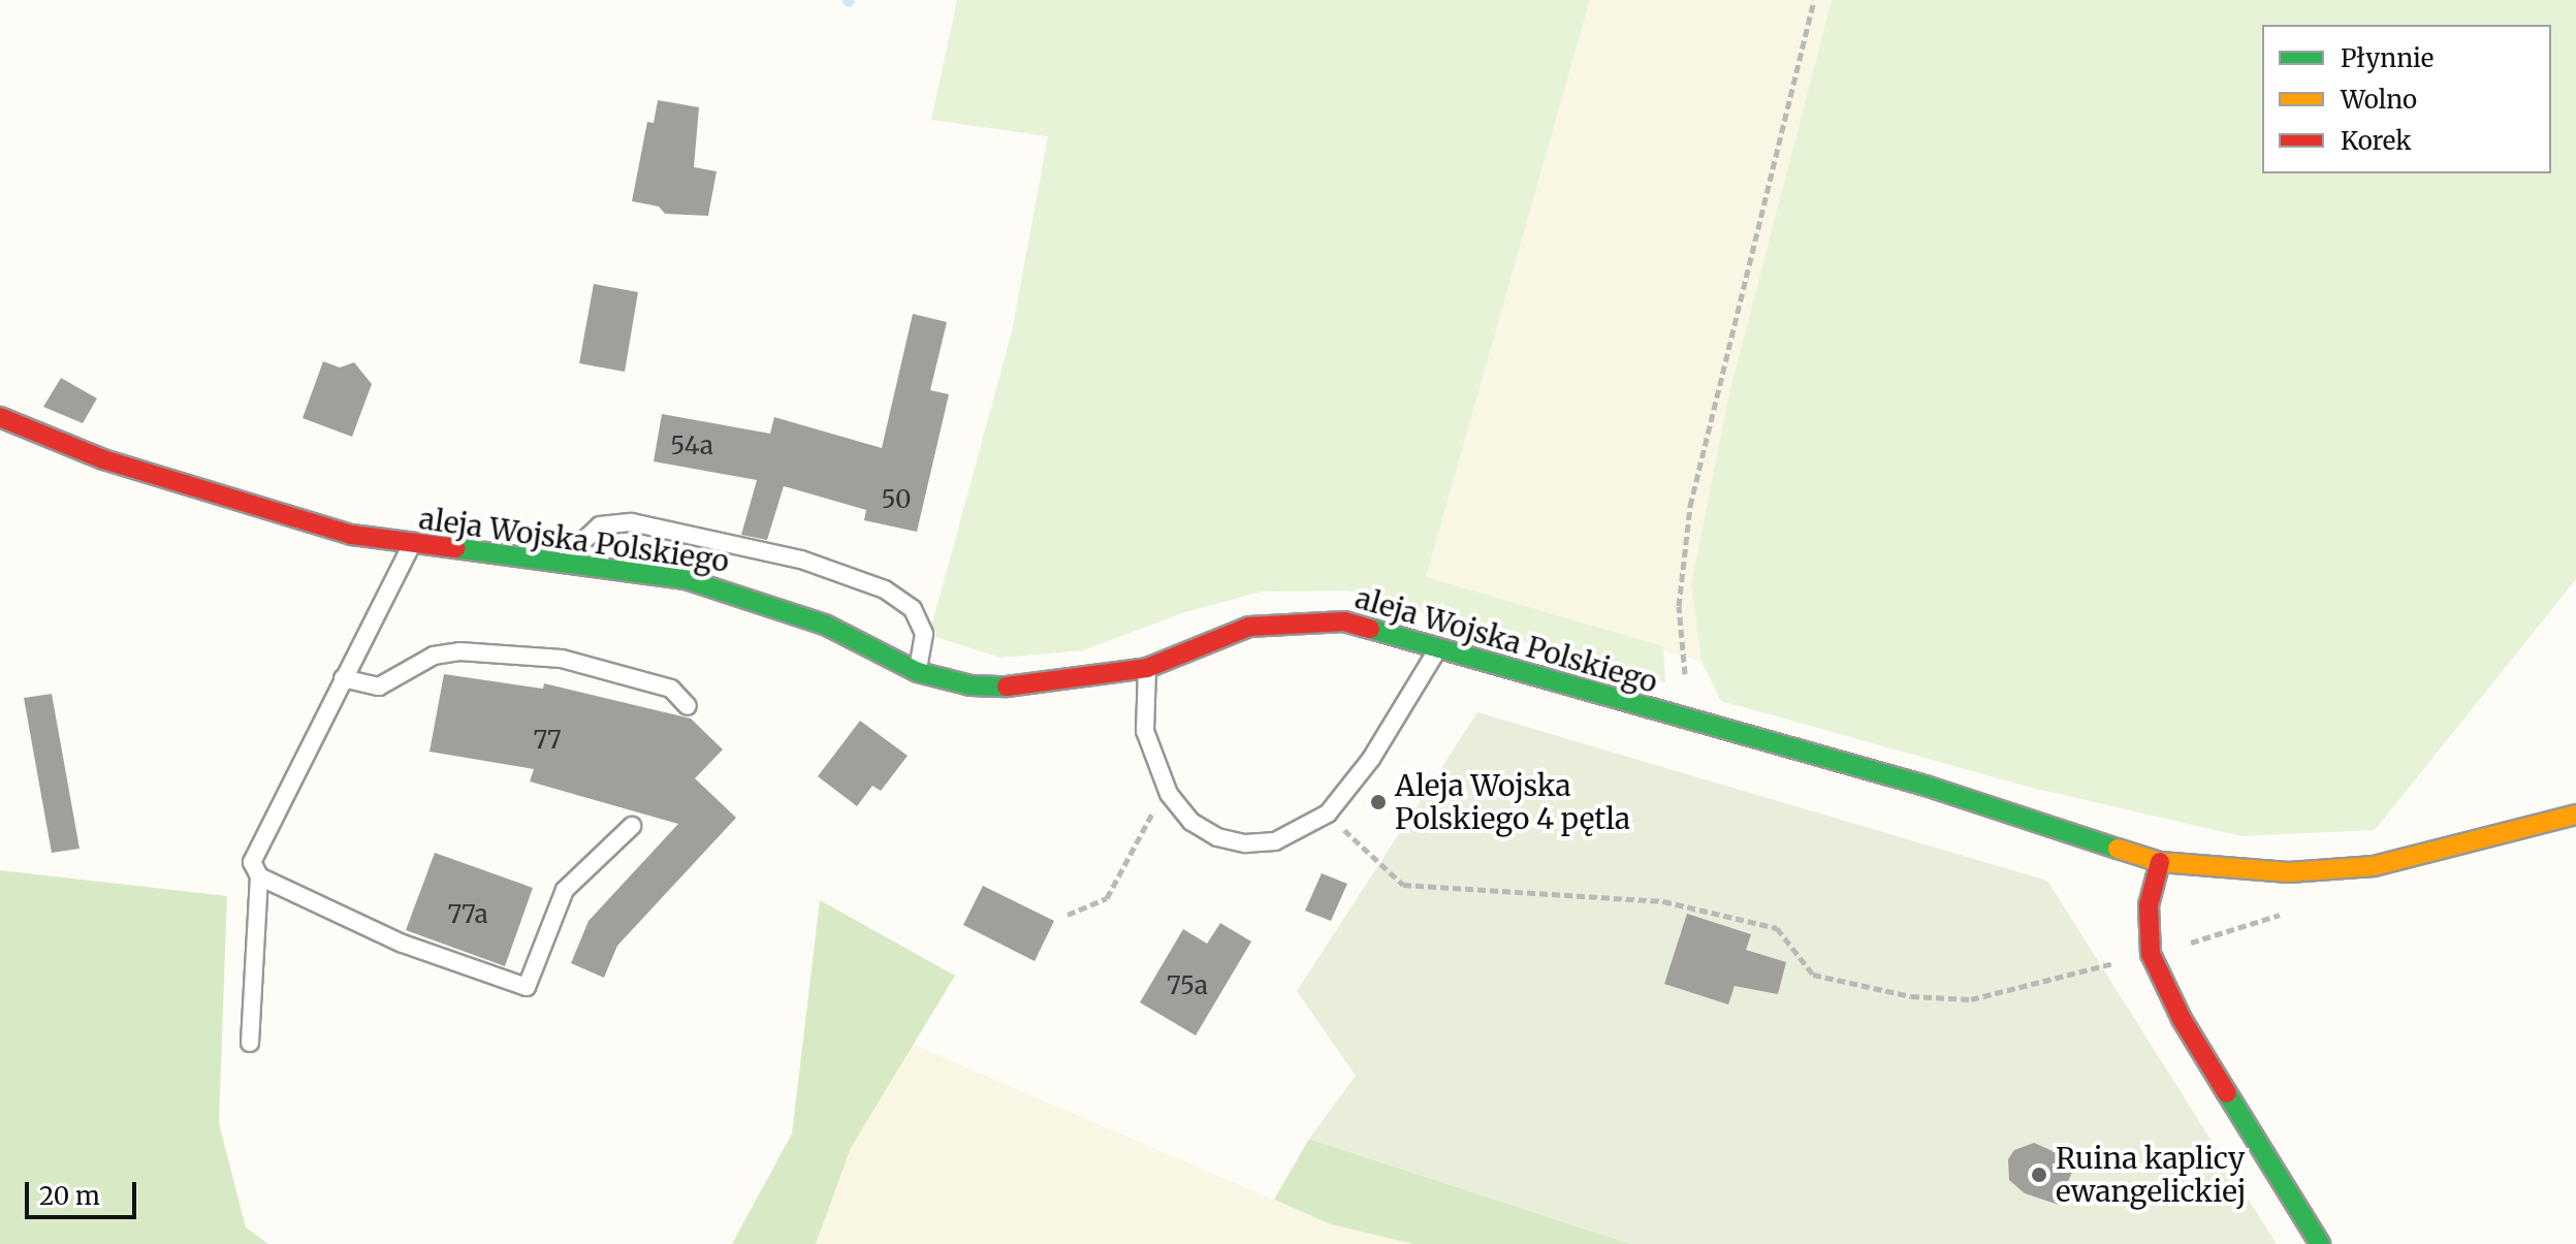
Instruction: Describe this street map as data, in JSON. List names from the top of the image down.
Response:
{
  "streets": {
    "street": ["aleja Wojska Polskiego"]
  },
  "places": ["Aleja Wojska Polskiego 4 pętla", "Ruina kaplicy ewangelickiej"],
  "house_numbers": [
    "54a",
    "50",
    "77",
    "77a",
    "75a"
  ],
  "legend": ["Płynnie", "Wolno", "Korek"],
  "scale_bar": "20 m"
}
